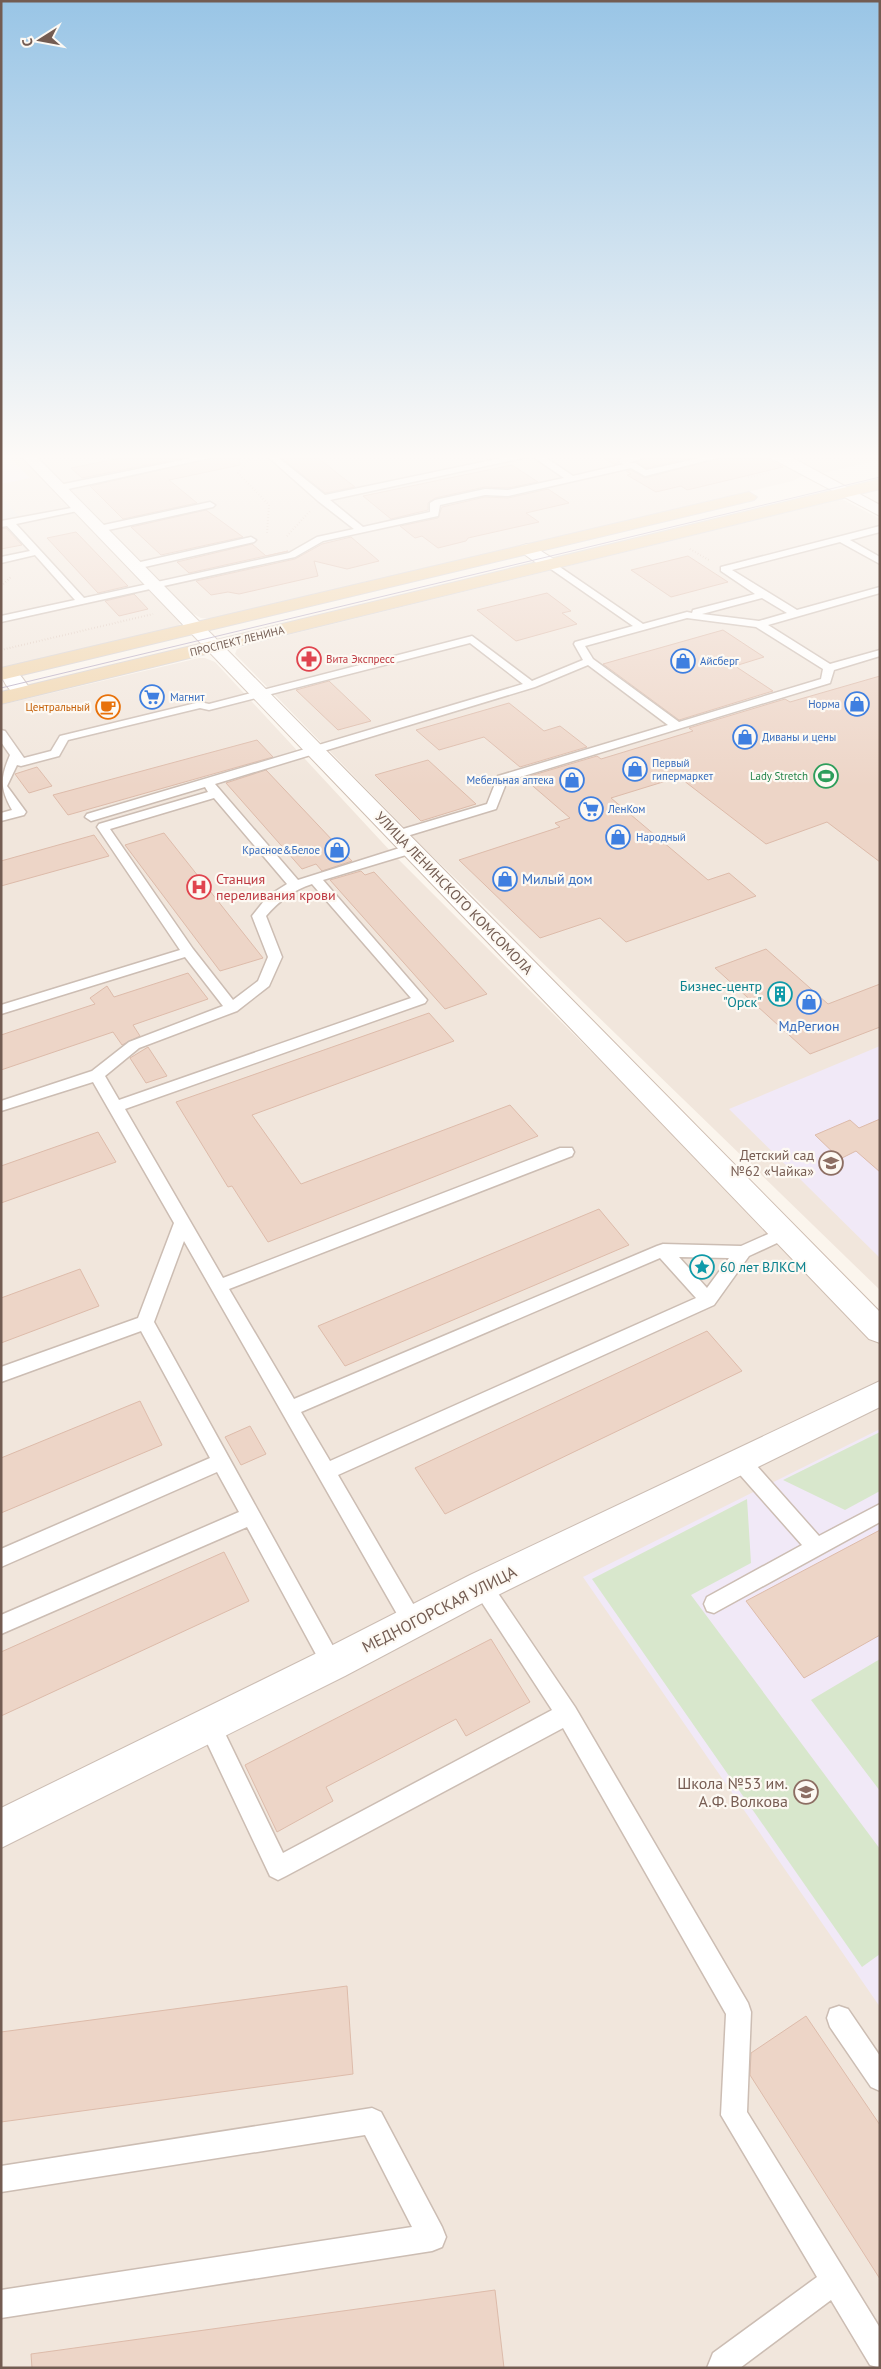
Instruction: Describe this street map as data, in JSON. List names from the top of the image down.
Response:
{
  "streets": {
    "main road": ["ПРОСПЕКТ ЛЕНИНА"],
    "street": ["УЛИЦА ЛЕНИНСКОГО КОМСОМОЛА", "МЕДНОГОРСКАЯ УЛИЦА"]
  },
  "crossings": [
    ["ПРОСПЕКТ ЛЕНИНА", "УЛИЦА ЛЕНИНСКОГО КОМСОМОЛА"]
  ],
  "places": {
    "pharmacy": ["Вита Экспресс"],
    "shop": [
      "Айсберг",
      "Норма",
      "Диваны и цены",
      "Первый гипермаркет",
      "Мебельная аптека",
      "Народный",
      "Красное&Белое",
      "Милый дом",
      "МдРегион"
    ],
    "supermarket": ["Магнит", "ЛенКом"],
    "cafe": ["Центральный"],
    "sports": ["Lady Stretch"],
    "hospital": ["Станция переливания крови"],
    "building": ["Бизнес-центр \"Орск\""],
    "school or university": ["Детский сад №62 «Чайка»", "Школа №53 им. А.Ф. Волкова"],
    "place": ["60 лет ВЛКСМ"]
  },
  "north": "left"
}
